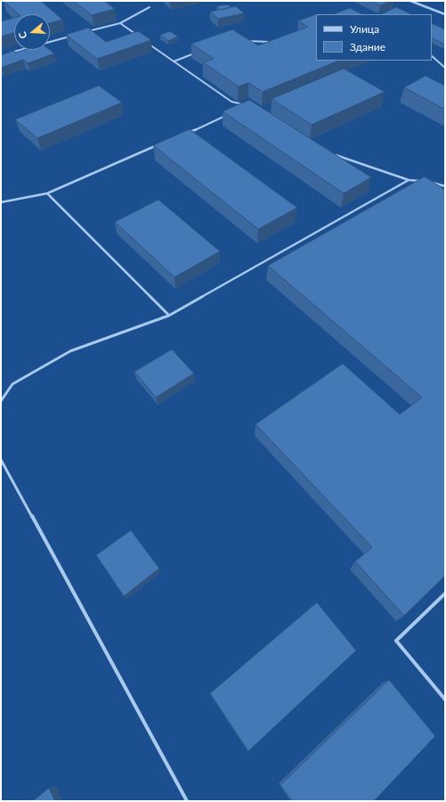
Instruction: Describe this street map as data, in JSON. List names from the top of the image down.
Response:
{
  "legend": ["Улица", "Здание"],
  "north": "left"
}
